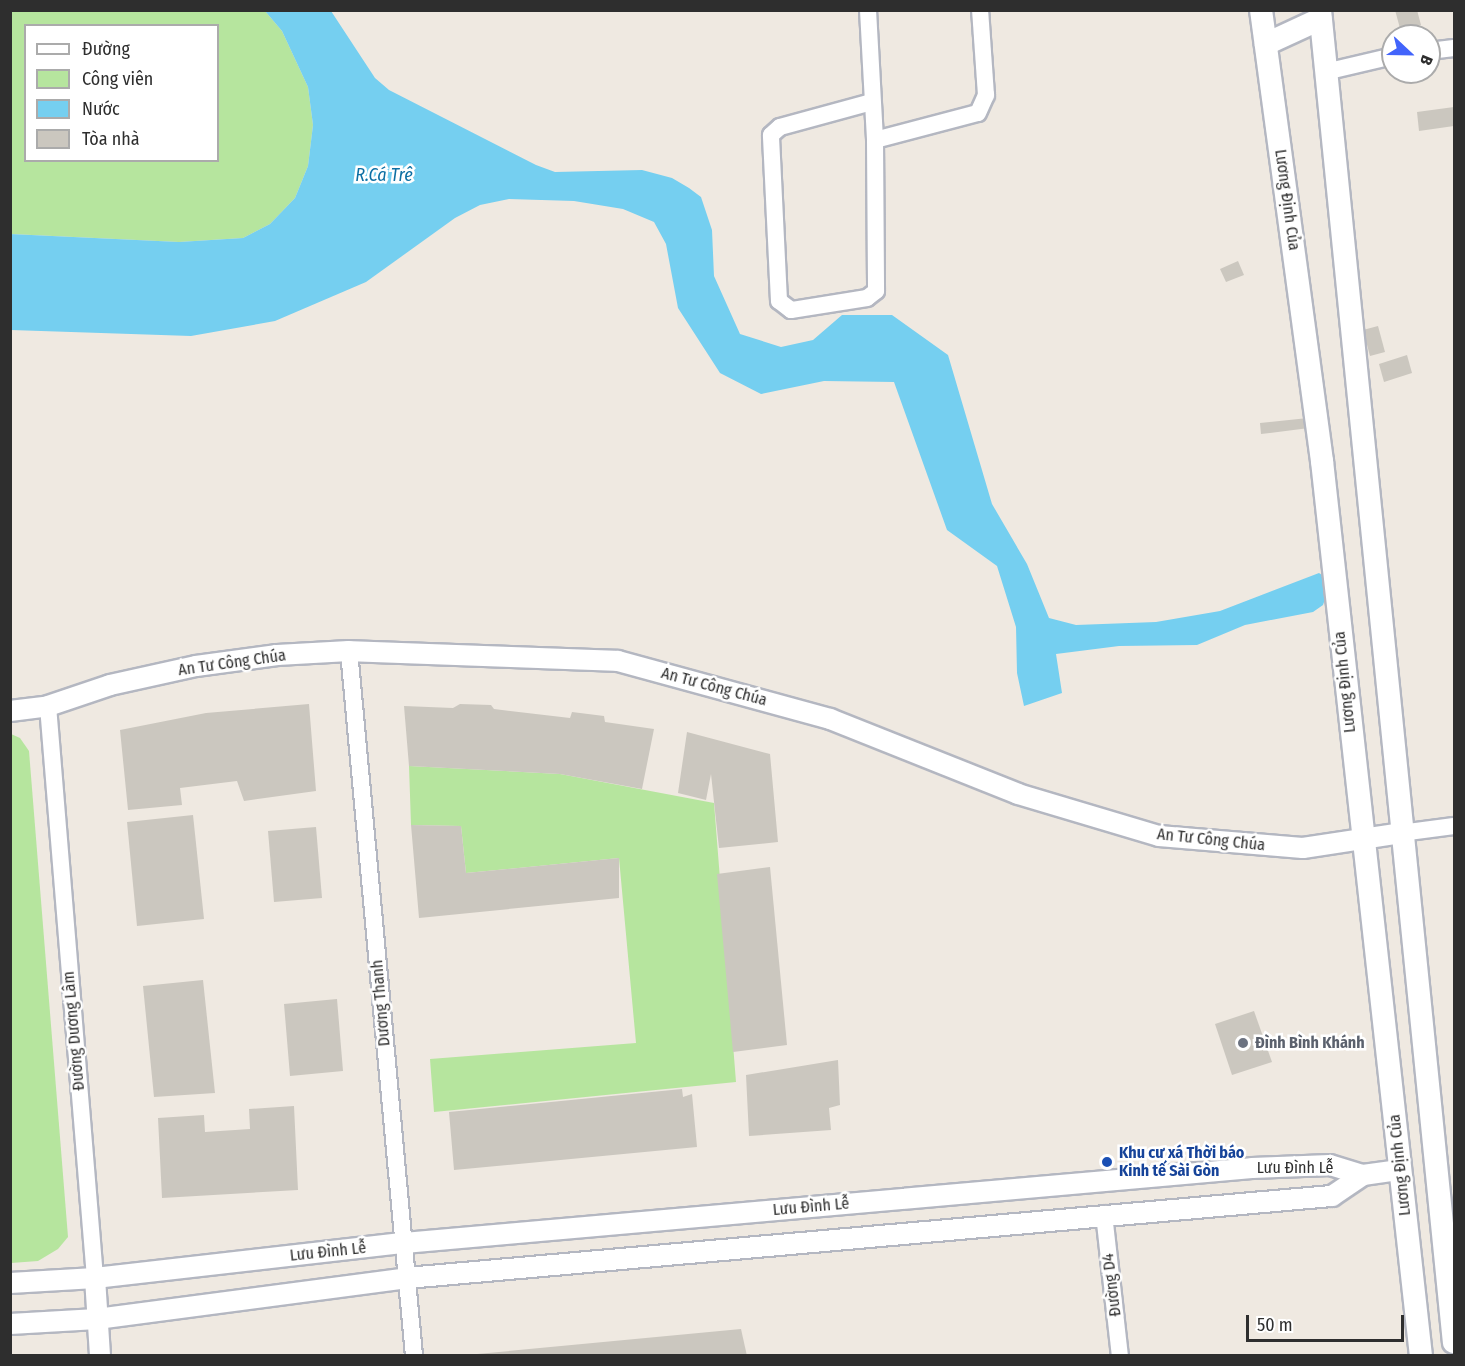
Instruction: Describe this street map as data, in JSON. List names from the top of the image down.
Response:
{
  "streets": {
    "main road": ["Lương Định Của"],
    "street": [
      "An Tư Công Chúa",
      "Dương Thanh",
      "Đường Dương Lâm",
      "Lưu Đình Lễ",
      "Đường D4"
    ]
  },
  "crossings": [
    ["Lương Định Của", "An Tư Công Chúa"],
    ["An Tư Công Chúa", "Dương Thanh"],
    ["An Tư Công Chúa", "Đường Dương Lâm"],
    ["Dương Thanh", "Lưu Đình Lễ"],
    ["Đường Dương Lâm", "Lưu Đình Lễ"],
    ["Lưu Đình Lễ", "Đường D4"]
  ],
  "water": ["R.Cá Trê"],
  "places": ["Đình Bình Khánh", "Khu cư xá Thời báo Kinh tế Sài Gòn"],
  "legend": [
    "Đường",
    "Công viên",
    "Nước",
    "Tòa nhà"
  ],
  "scale_bar": "50 m",
  "north": "right"
}
